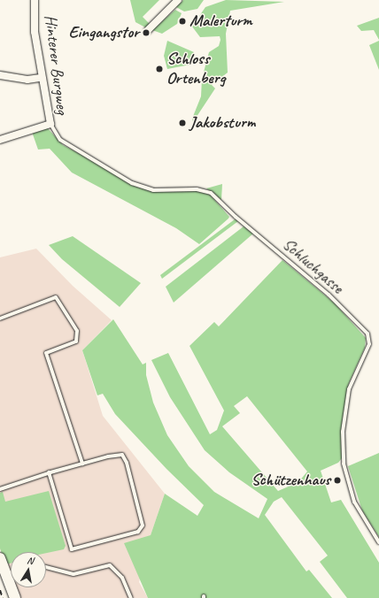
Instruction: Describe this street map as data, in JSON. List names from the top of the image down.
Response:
{
  "streets": {
    "street": ["Hinterer Burgweg"],
    "lane": ["Schluchgasse"]
  },
  "crossings": [
    ["Hinterer Burgweg", "Schluchgasse"]
  ],
  "places": [
    "Malerturm",
    "Eingangstor",
    "Schloss Ortenberg",
    "Jakobsturm",
    "Schützenhaus"
  ],
  "north": "top"
}
